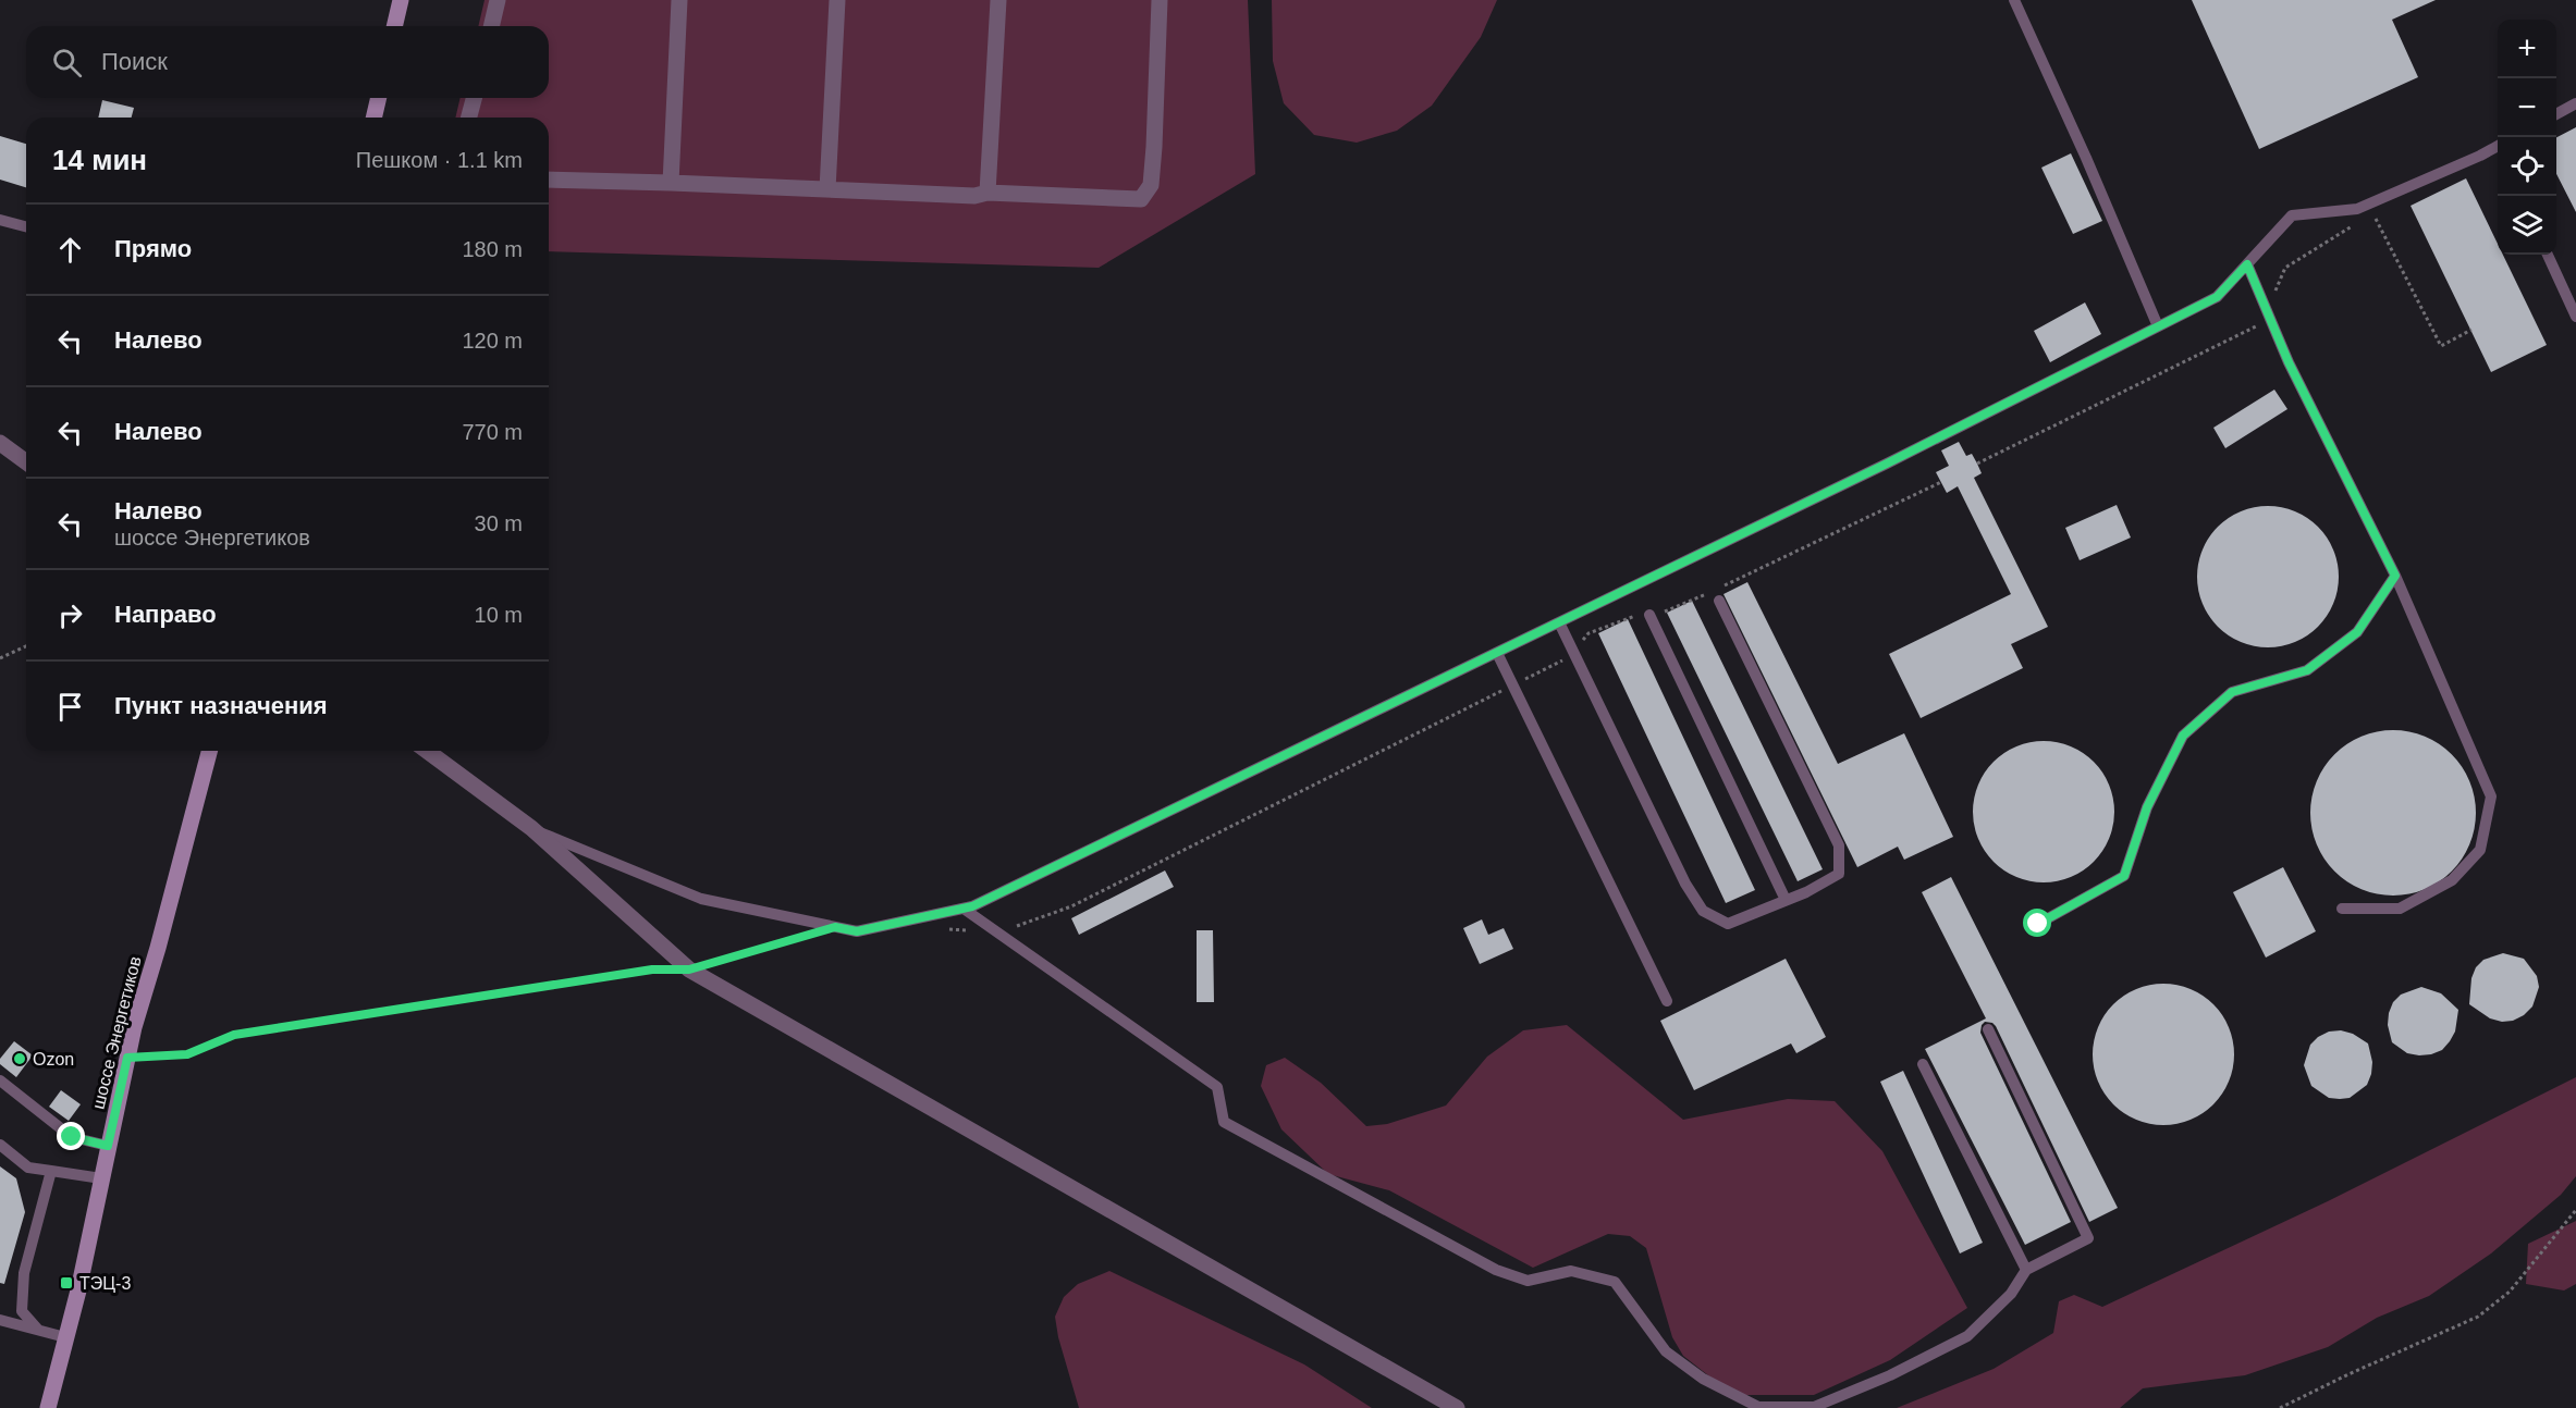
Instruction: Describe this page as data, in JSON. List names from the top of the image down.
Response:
{
  "streets": {
    "main road": ["шоссе Энергетиков"]
  },
  "places": {
    "other": ["Ozon"],
    "transit": ["ТЭЦ-3"]
  },
  "page": {
    "map_buttons": ["+", "−"],
    "search": "Поиск",
    "heading": ["14 мин", "Пешком · 1.1 km"],
    "list": [
      ["Прямо", "180 m"],
      ["Налево", "120 m"],
      ["Налево", "770 m"],
      ["Налево", "шоссе Энергетиков", "30 m"],
      ["Направо", "10 m"],
      "Пункт назначения"
    ]
  }
}
